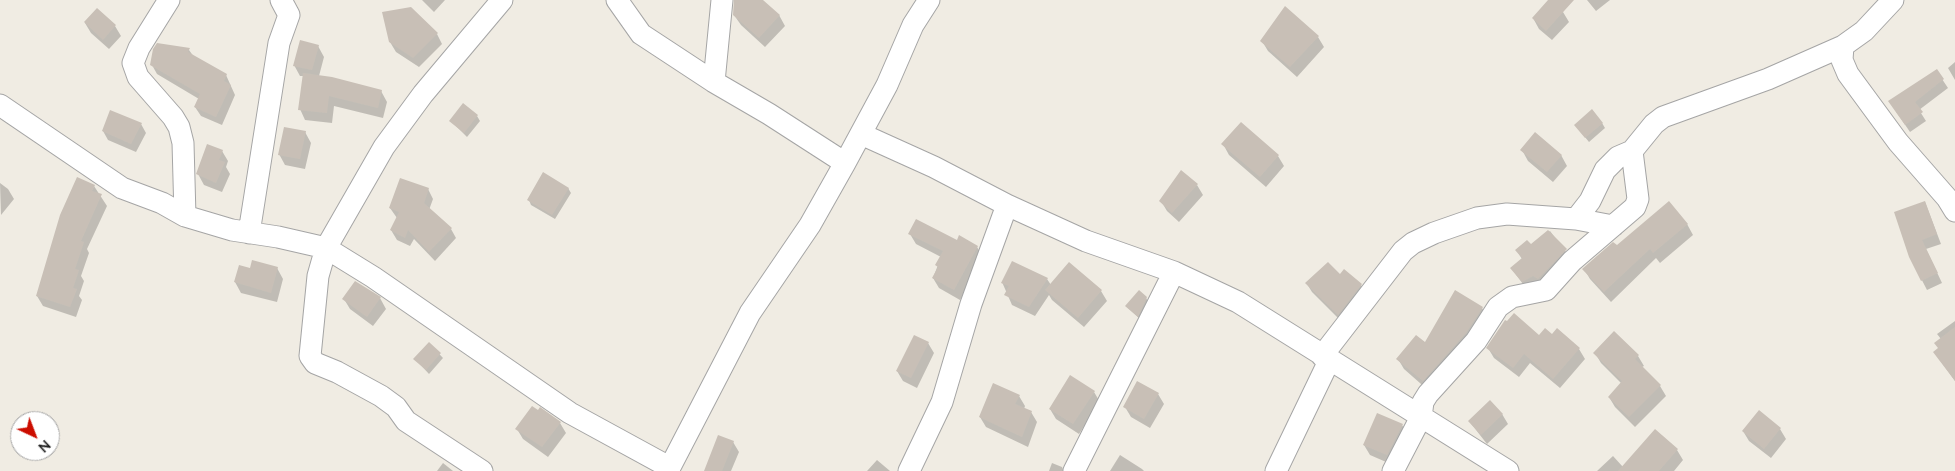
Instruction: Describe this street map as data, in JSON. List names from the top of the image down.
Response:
{
  "north": "bottom right"
}
